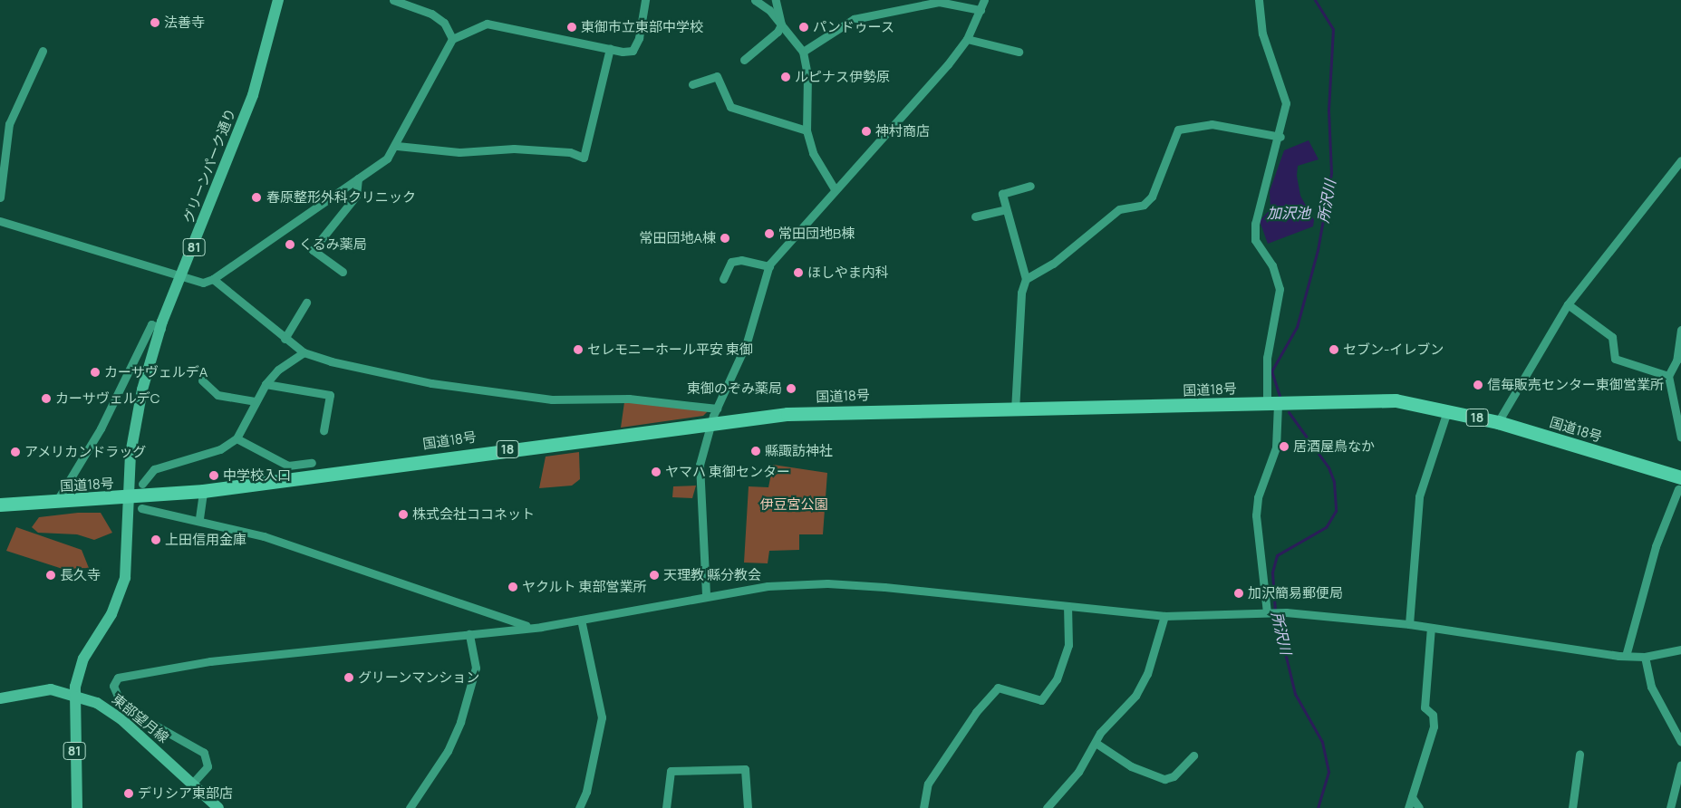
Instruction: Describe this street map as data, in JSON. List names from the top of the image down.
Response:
{
  "streets": {
    "highway": ["国道18号", "18"],
    "main road": ["グリーンパーク通り", "81", "東部望月線"]
  },
  "crossings": [
    ["グリーンパーク通り", "81"],
    ["グリーンパーク通り", "国道18号"],
    ["81", "国道18号"],
    ["81", "東部望月線"]
  ],
  "water": ["所沢川", "加沢池"],
  "parks": ["伊豆宮公園"],
  "places": [
    "法善寺",
    "東御市立東部中学校",
    "パンドゥース",
    "ルピナス伊勢原",
    "神村商店",
    "春原整形外科クリニック",
    "常田団地B棟",
    "常田団地A棟",
    "くるみ薬局",
    "ほしやま内科",
    "セレモニーホール平安 東御",
    "セブン-イレブン",
    "カーサヴェルデA",
    "信毎販売センター東御営業所",
    "東御のぞみ薬局",
    "カーサヴェルデC",
    "居酒屋鳥なか",
    "縣諏訪神社",
    "アメリカンドラッグ",
    "ヤマハ 東御センター",
    "中学校入口",
    "株式会社ココネット",
    "上田信用金庫",
    "長久寺",
    "天理教 縣分教会",
    "ヤクルト 東部営業所",
    "加沢簡易郵便局",
    "グリーンマンション",
    "デリシア東部店"
  ]
}
